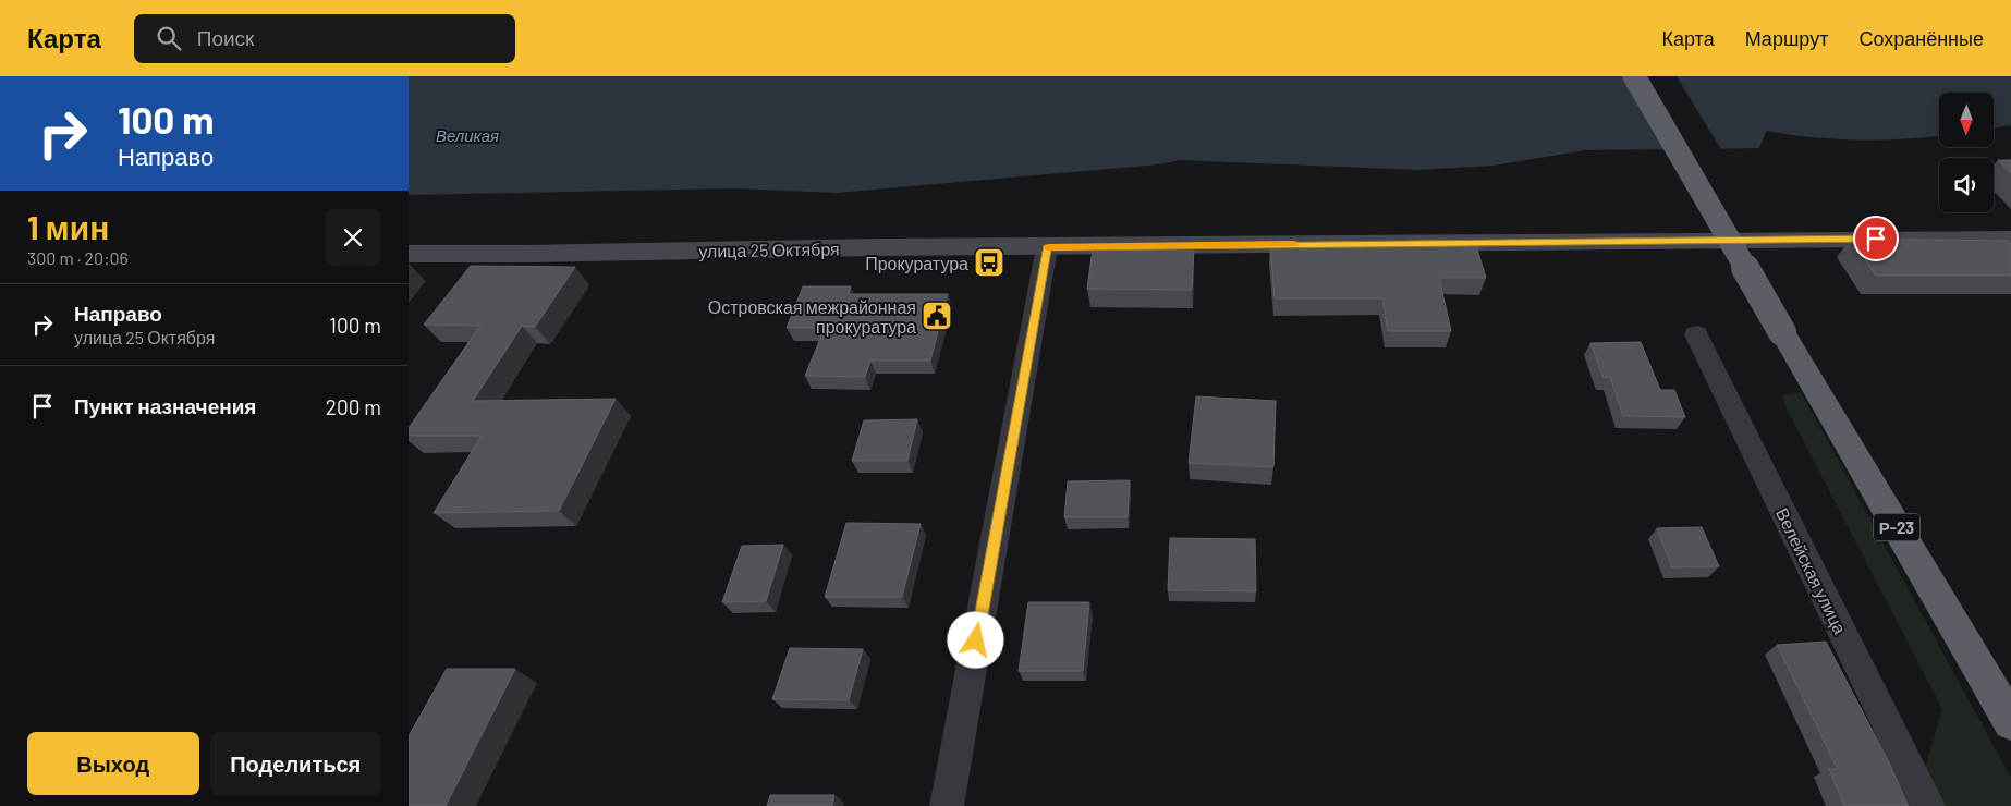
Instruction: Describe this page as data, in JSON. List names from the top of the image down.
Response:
{
  "streets": {
    "highway": ["Р-23"],
    "main road": ["улица 25 Октября"],
    "street": ["Велейская улица"]
  },
  "water": ["Великая"],
  "places": {
    "bus stop": ["Прокуратура"],
    "public building": ["Островская межрайонная прокуратура"]
  },
  "north": "bottom",
  "page": {
    "header": "Карта",
    "search": "Поиск",
    "nav": ["Карта", "Маршрут", "Сохранённые"],
    "turn": ["100 m", "Направо"],
    "heading": ["1 мин", "300 m · 20:06"],
    "list": [
      {
        "name": "Направо",
        "note": "улица 25 Октября",
        "value": "100 m"
      },
      {
        "name": "Пункт назначения",
        "value": "200 m"
      }
    ],
    "buttons": ["Выход", "Поделиться"]
  }
}
